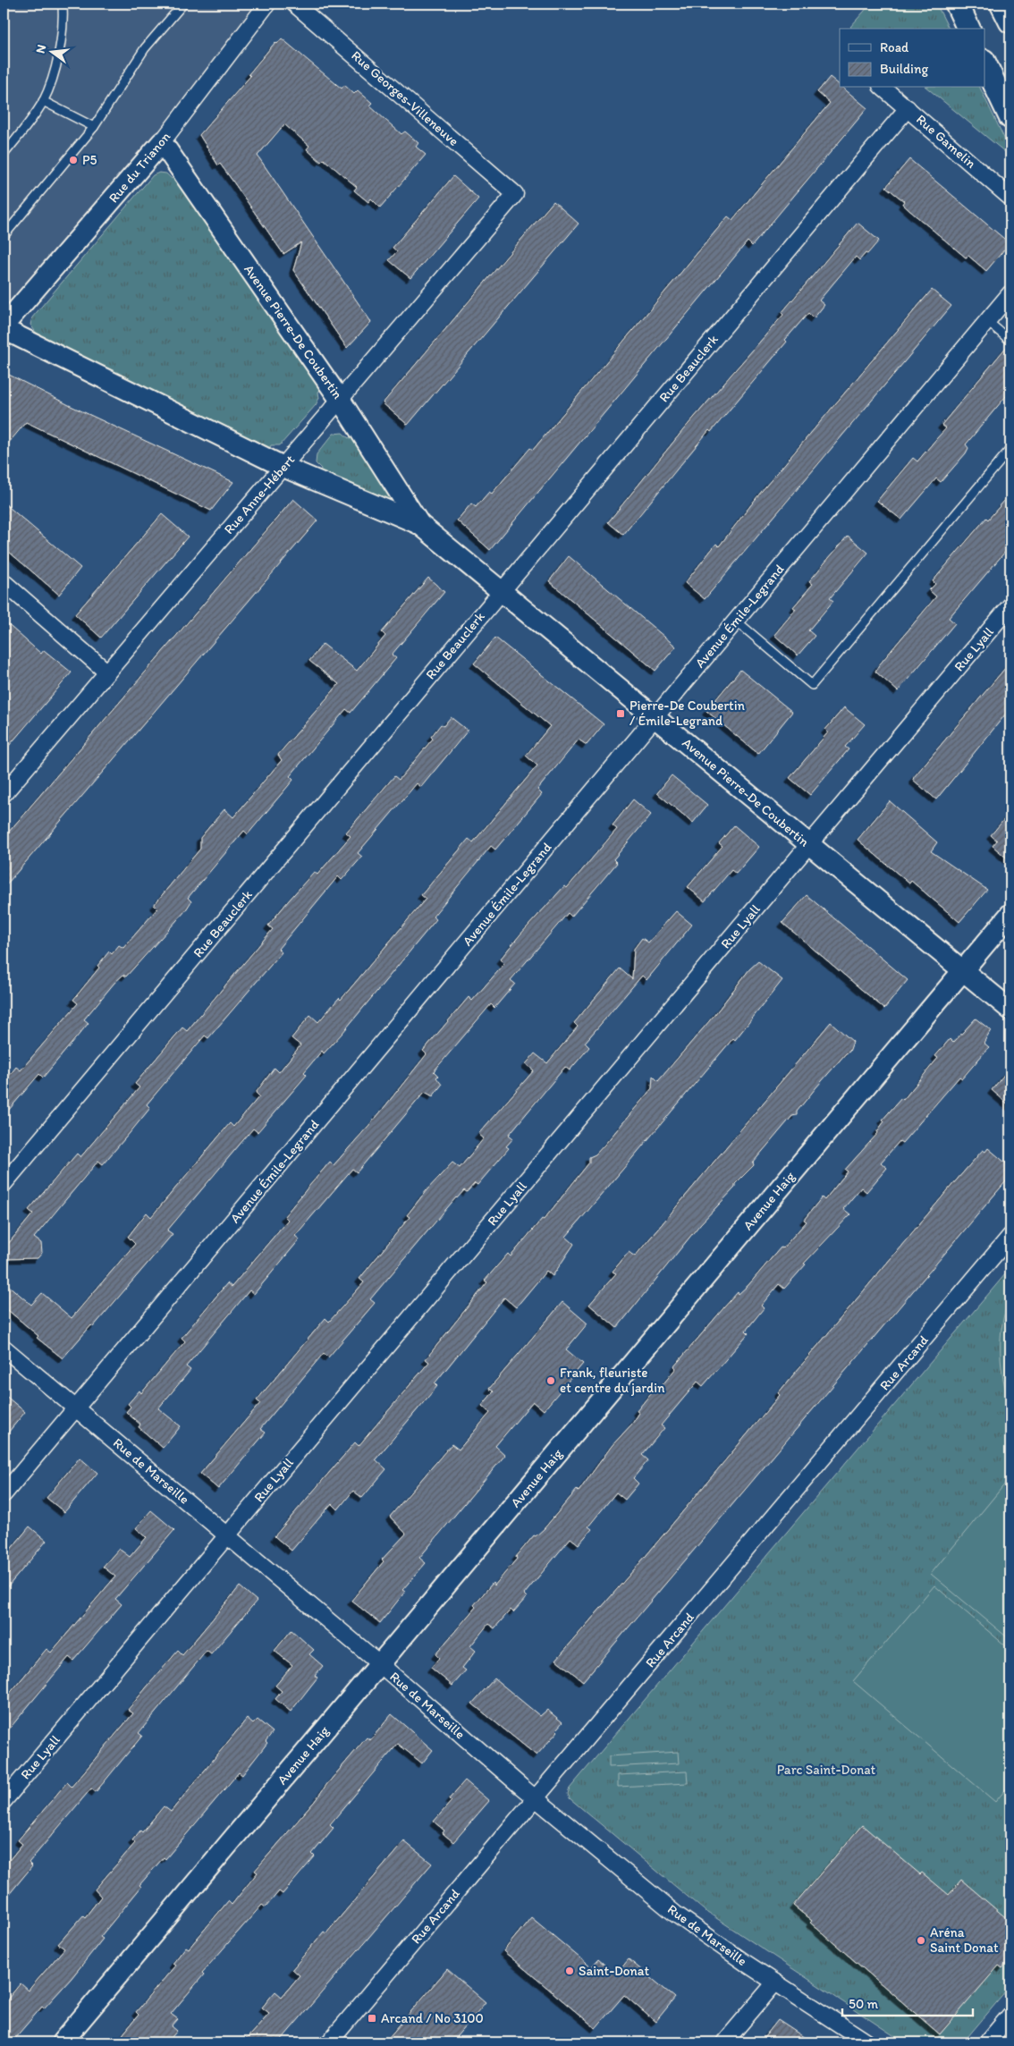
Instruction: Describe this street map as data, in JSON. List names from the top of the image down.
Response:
{
  "streets": {
    "street": [
      "Rue Georges-Villeneuve",
      "Rue Gamelin",
      "Rue du Trianon",
      "Avenue Pierre-De Coubertin",
      "Rue Beauclerk",
      "Rue Anne-Hébert",
      "Avenue Émile-Legrand",
      "Rue Lyall",
      "Avenue Haig",
      "Rue Arcand",
      "Rue de Marseille"
    ]
  },
  "crossings": [
    ["Rue Georges-Villeneuve", "Rue Anne-Hébert"],
    ["Rue Gamelin", "Rue Beauclerk"],
    ["Rue du Trianon", "Avenue Pierre-De Coubertin"],
    ["Avenue Pierre-De Coubertin", "Rue Beauclerk"],
    ["Avenue Pierre-De Coubertin", "Rue Anne-Hébert"],
    ["Avenue Pierre-De Coubertin", "Avenue Émile-Legrand"],
    ["Avenue Pierre-De Coubertin", "Rue Lyall"],
    ["Avenue Pierre-De Coubertin", "Avenue Haig"],
    ["Avenue Émile-Legrand", "Rue de Marseille"],
    ["Rue Lyall", "Rue de Marseille"],
    ["Avenue Haig", "Rue de Marseille"],
    ["Rue Arcand", "Rue de Marseille"]
  ],
  "parks": ["Parc Saint-Donat"],
  "places": {
    "other": [
      "P5",
      "Frank, fleuriste et centre du jardin",
      "Aréna Saint Donat",
      "Saint-Donat"
    ],
    "transit": ["Pierre-De Coubertin / Émile-Legrand", "Arcand / No 3100"]
  },
  "legend": ["Road", "Building"],
  "scale_bar": "50 m",
  "north": "left"
}
